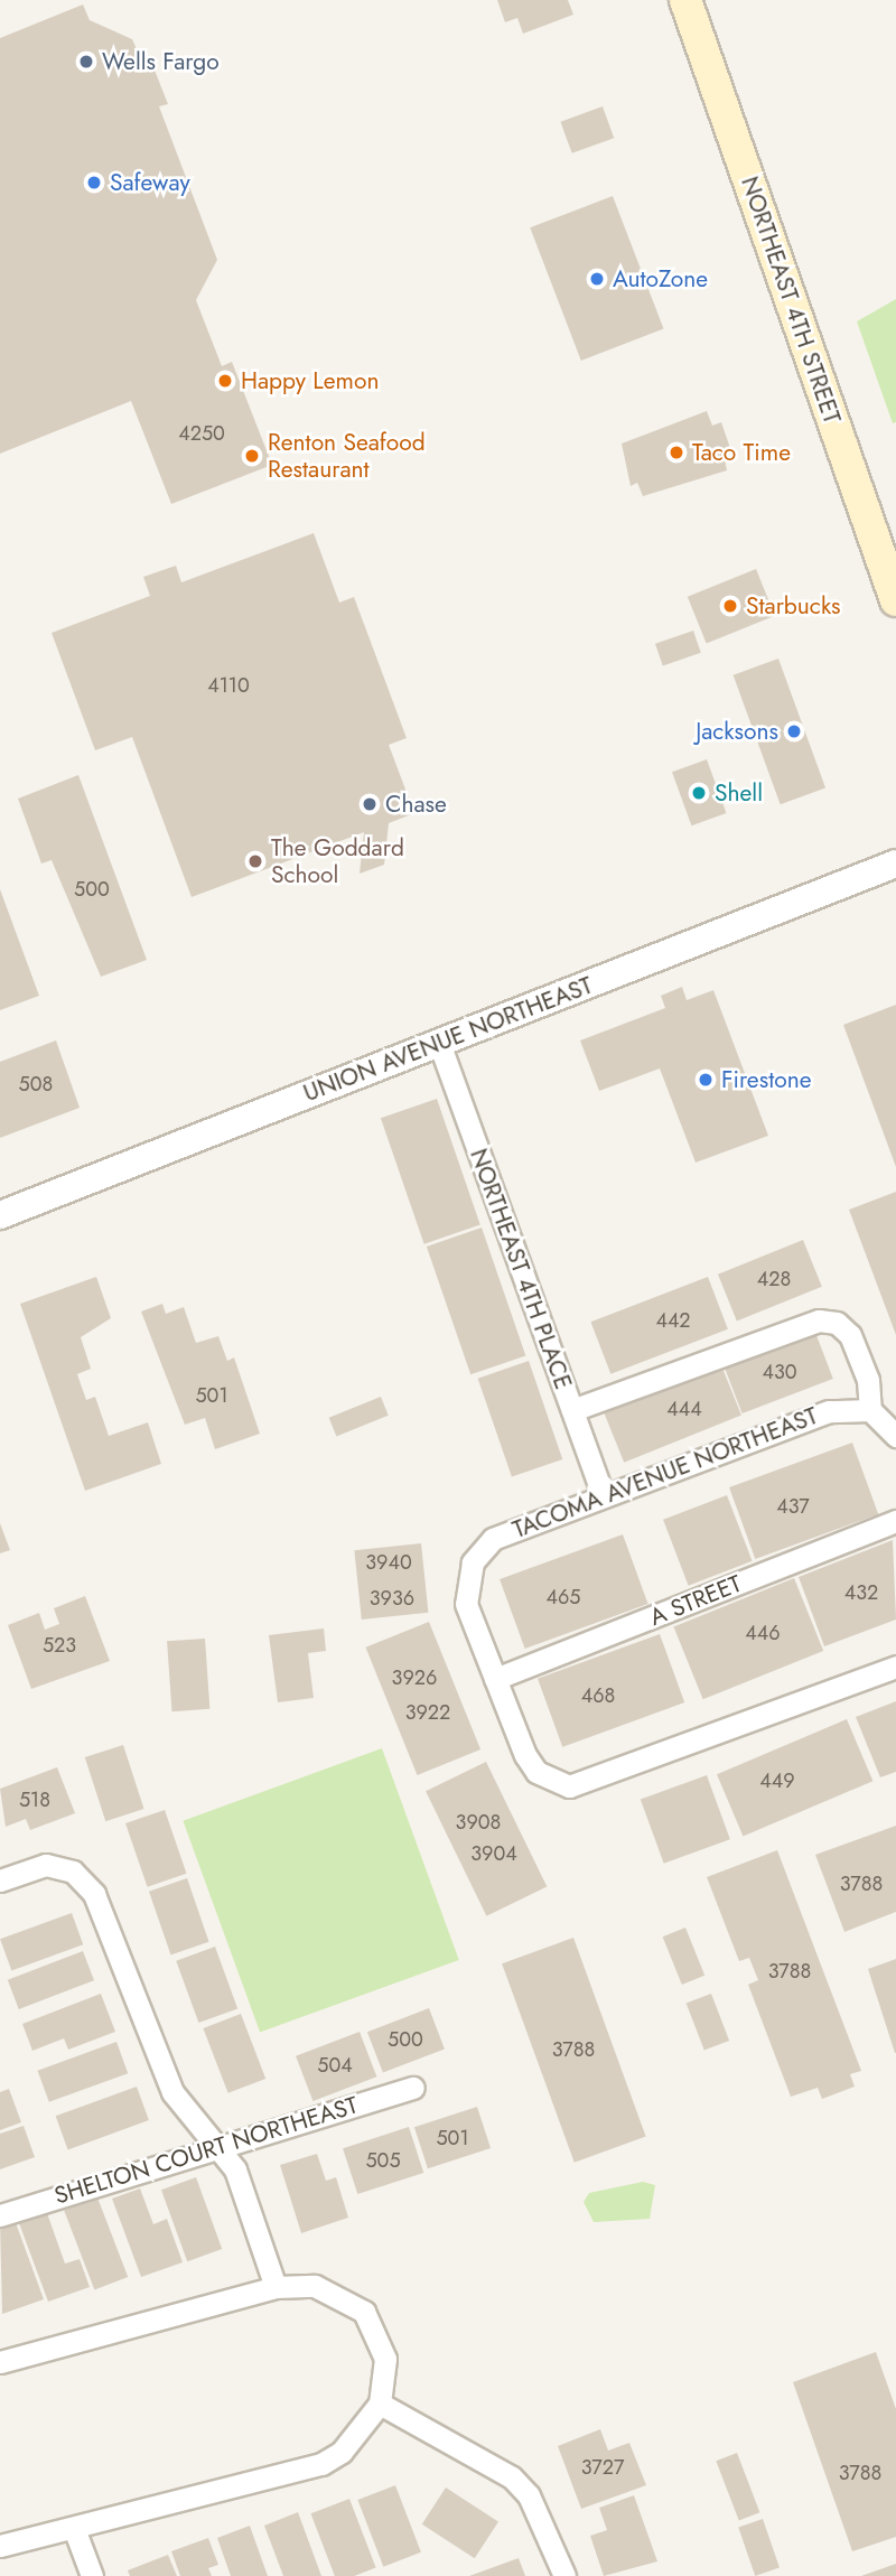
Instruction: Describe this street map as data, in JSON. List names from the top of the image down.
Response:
{
  "streets": {
    "main road": ["NORTHEAST 4TH STREET"],
    "street": [
      "UNION AVENUE NORTHEAST",
      "NORTHEAST 4TH PLACE",
      "TACOMA AVENUE NORTHEAST",
      "A STREET",
      "SHELTON COURT NORTHEAST"
    ]
  },
  "crossings": [
    ["UNION AVENUE NORTHEAST", "NORTHEAST 4TH PLACE"],
    ["NORTHEAST 4TH PLACE", "TACOMA AVENUE NORTHEAST"],
    ["TACOMA AVENUE NORTHEAST", "A STREET"]
  ],
  "places": [
    "Wells Fargo",
    "Safeway",
    "AutoZone",
    "Happy Lemon",
    "Taco Time",
    "Renton Seafood Restaurant",
    "Starbucks",
    "Jacksons",
    "Shell",
    "Chase",
    "The Goddard School",
    "Firestone"
  ],
  "house_numbers": [
    "4250",
    "4110",
    "500",
    "508",
    "428",
    "442",
    "430",
    "501",
    "444",
    "437",
    "3940",
    "432",
    "465",
    "3936",
    "446",
    "523",
    "3926",
    "468",
    "3922",
    "449",
    "518",
    "3908",
    "3904",
    "3788",
    "3788",
    "500",
    "3788",
    "504",
    "501",
    "505",
    "3727",
    "3788"
  ]
}
